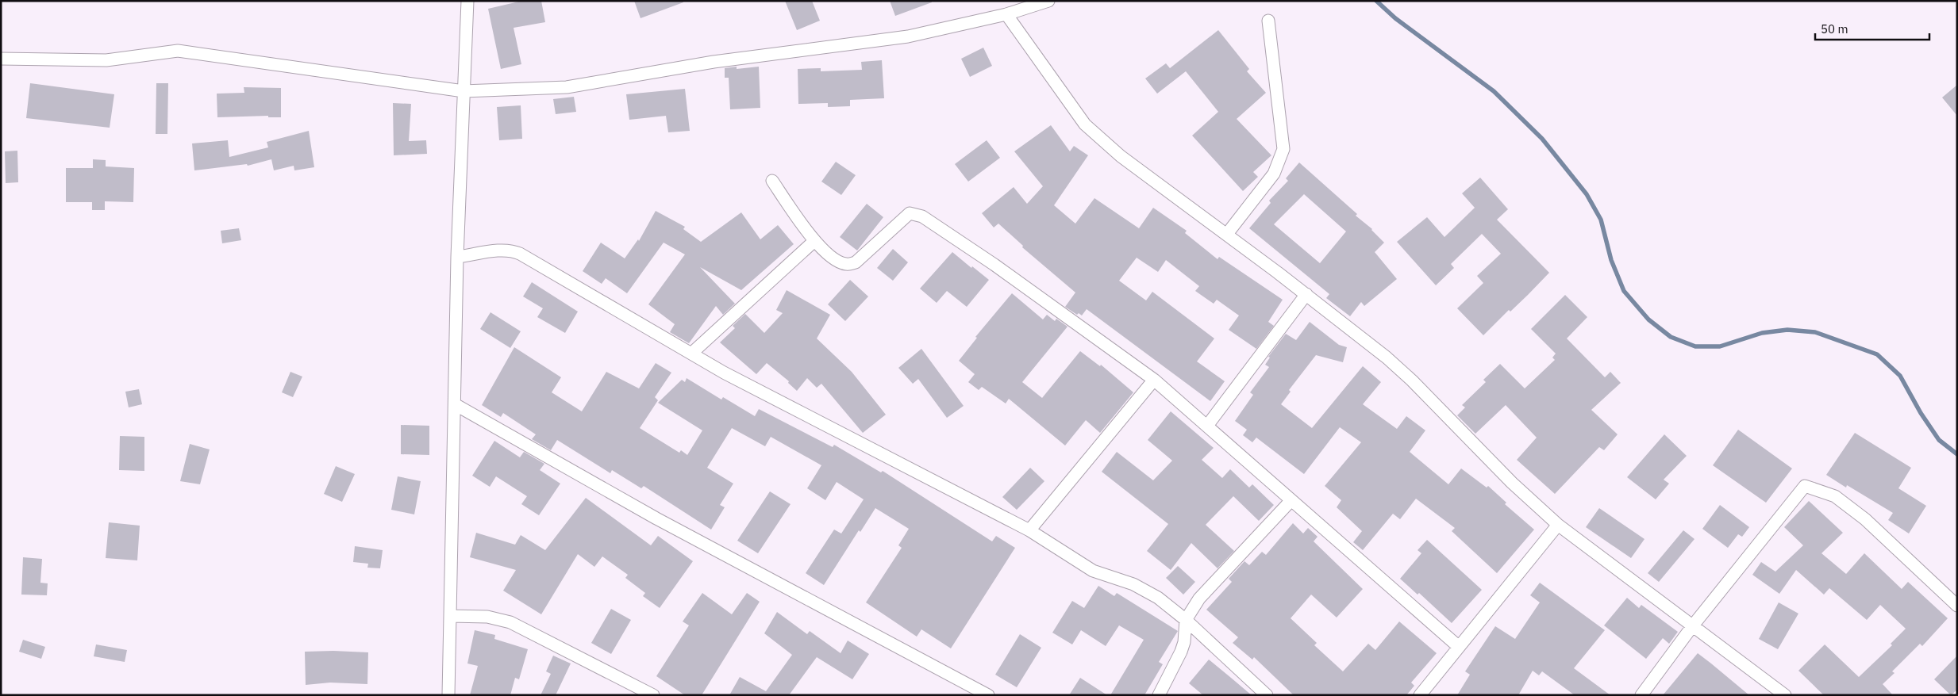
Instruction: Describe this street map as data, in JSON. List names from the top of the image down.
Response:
{
  "scale_bar": "50 m"
}
